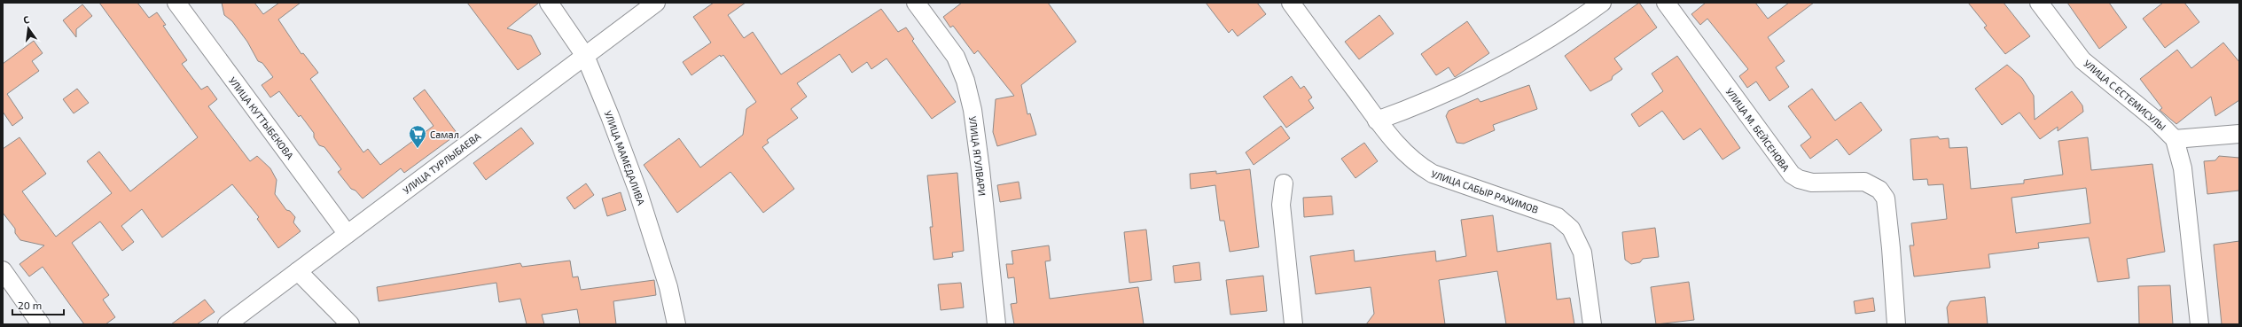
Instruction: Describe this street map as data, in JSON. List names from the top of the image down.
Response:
{
  "streets": {
    "street": [
      "УЛИЦА С.ЕСТЕМИСУЛЫ",
      "УЛИЦА КУТТЫБЕКОВА",
      "УЛИЦА М. БЕЙСЕНОВА",
      "УЛИЦА ЯГУЛВАРИ",
      "УЛИЦА МАМЕДАЛИВА",
      "УЛИЦА ТУРЛЫБАЕВА",
      "УЛИЦА САБЫР РАХИМОВ"
    ]
  },
  "crossings": [
    ["УЛИЦА КУТТЫБЕКОВА", "УЛИЦА ТУРЛЫБАЕВА"],
    ["УЛИЦА МАМЕДАЛИВА", "УЛИЦА ТУРЛЫБАЕВА"]
  ],
  "places": {
    "supermarket": ["Самал"]
  },
  "scale_bar": "20 m",
  "north": "top"
}
